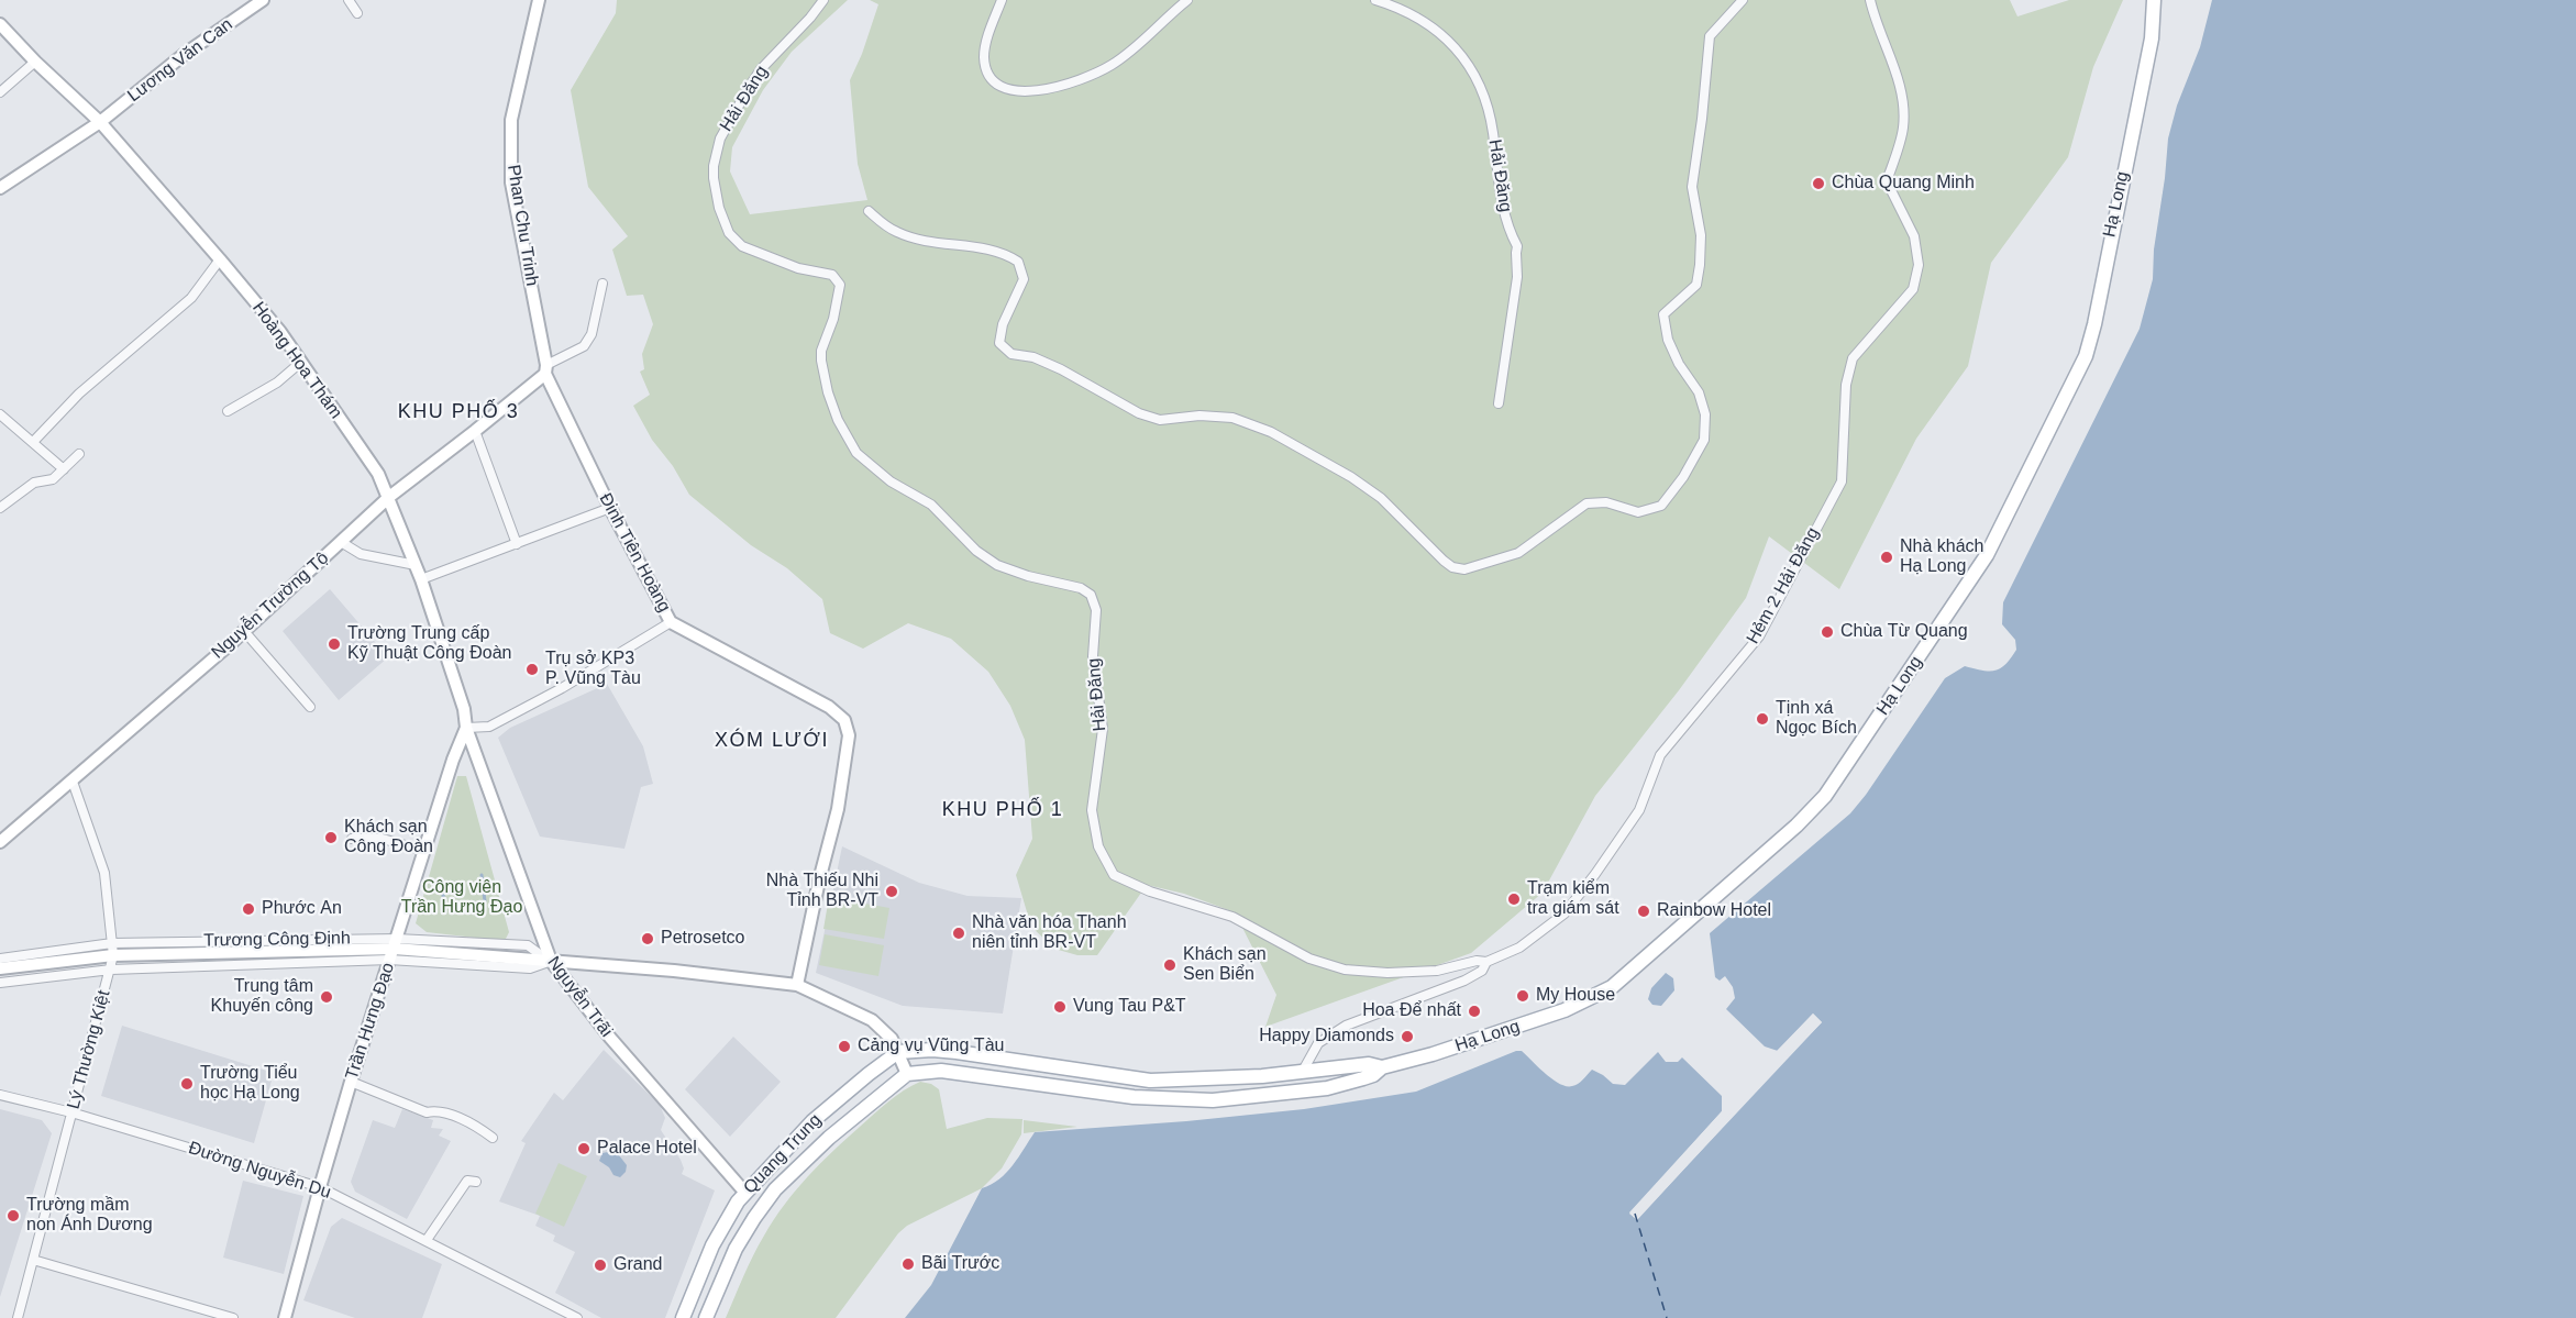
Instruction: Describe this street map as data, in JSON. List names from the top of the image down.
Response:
{
  "streets": {
    "main road": [
      "Lương Văn Can",
      "Hạ Long",
      "Phan Chu Trinh",
      "Hoàng Hoa Thám",
      "Đinh Tiên Hoàng",
      "Nguyễn Trường Tộ",
      "Trương Công Định",
      "Nguyễn Trãi",
      "Trần Hưng Đạo",
      "Quang Trung"
    ],
    "street": [
      "Hải Đăng",
      "Hẻm 2 Hải Đăng",
      "Lý Thường Kiệt",
      "Đường Nguyễn Du"
    ]
  },
  "crossings": [
    ["Lương Văn Can", "Hoàng Hoa Thám"],
    ["Hải Đăng", "Hẻm 2 Hải Đăng"],
    ["Hạ Long", "Trương Công Định"],
    ["Hạ Long", "Quang Trung"],
    ["Phan Chu Trinh", "Đinh Tiên Hoàng"],
    ["Phan Chu Trinh", "Nguyễn Trường Tộ"],
    ["Hoàng Hoa Thám", "Nguyễn Trường Tộ"],
    ["Hoàng Hoa Thám", "Nguyễn Trãi"],
    ["Hoàng Hoa Thám", "Trần Hưng Đạo"],
    ["Đinh Tiên Hoàng", "Nguyễn Trường Tộ"],
    ["Đinh Tiên Hoàng", "Trương Công Định"],
    ["Nguyễn Trường Tộ", "Lý Thường Kiệt"],
    ["Trương Công Định", "Nguyễn Trãi"],
    ["Trương Công Định", "Trần Hưng Đạo"],
    ["Trương Công Định", "Lý Thường Kiệt"],
    ["Trương Công Định", "Quang Trung"],
    ["Nguyễn Trãi", "Trần Hưng Đạo"],
    ["Nguyễn Trãi", "Quang Trung"],
    ["Trần Hưng Đạo", "Đường Nguyễn Du"],
    ["Lý Thường Kiệt", "Đường Nguyễn Du"]
  ],
  "districts": ["KHU PHỐ 3", "XÓM LƯỚI", "KHU PHỐ 1"],
  "parks": ["Công viên Trần Hưng Đạo"],
  "places": [
    "Chùa Quang Minh",
    "Nhà khách Hạ Long",
    "Chùa Từ Quang",
    "Trường Trung cấp Kỹ Thuật Công Đoàn",
    "Trụ sở KP3 P. Vũng Tàu",
    "Tịnh xá Ngọc Bích",
    "Khách sạn Công Đoàn",
    "Nhà Thiếu Nhi Tỉnh BR-VT",
    "Trạm kiểm tra giám sát",
    "Phước An",
    "Rainbow Hotel",
    "Nhà văn hóa Thanh niên tỉnh BR-VT",
    "Petrosetco",
    "Khách sạn Sen Biển",
    "My House",
    "Trung tâm Khuyến công",
    "Vung Tau P&T",
    "Hoa Để nhất",
    "Happy Diamonds",
    "Cảng vụ Vũng Tàu",
    "Trường Tiểu học Hạ Long",
    "Palace Hotel",
    "Trường mầm non Ánh Dương",
    "Bãi Trước",
    "Grand"
  ]
}
